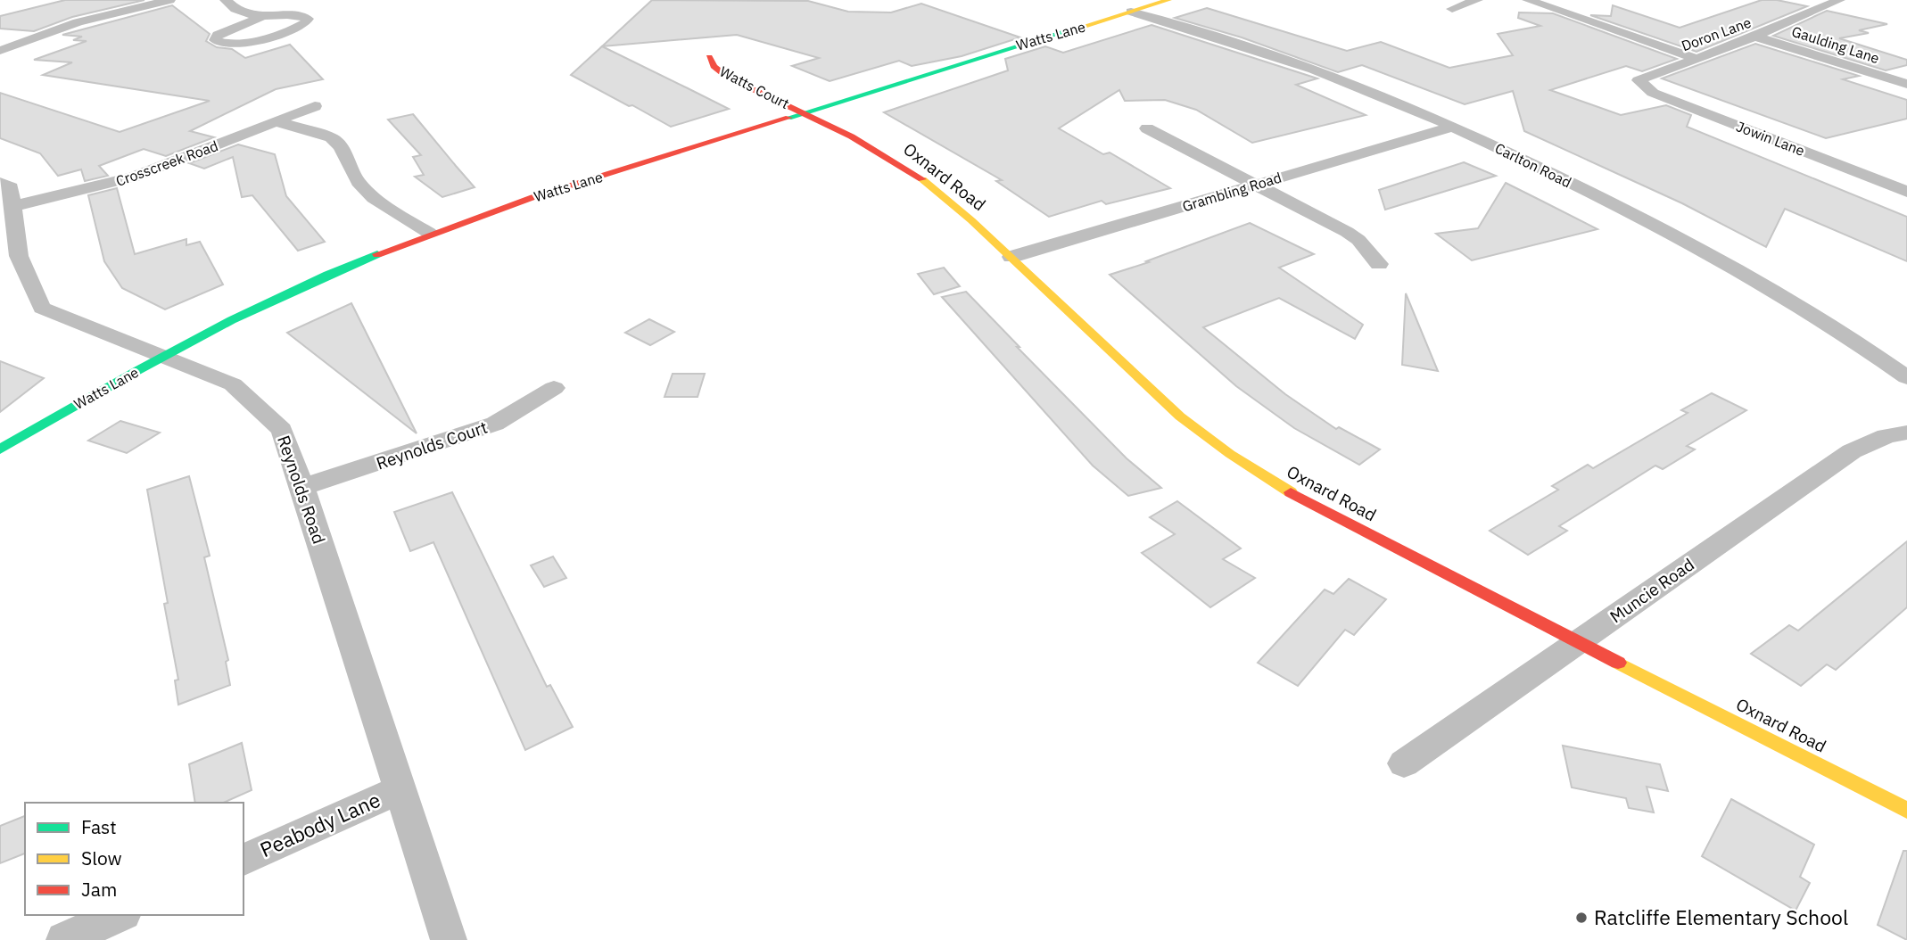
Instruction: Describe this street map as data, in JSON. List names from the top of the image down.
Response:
{
  "streets": {
    "street": [
      "Doron Lane",
      "Watts Lane",
      "Gaulding Lane",
      "Watts Court",
      "Jowin Lane",
      "Crosscreek Road",
      "Carlton Road",
      "Oxnard Road",
      "Grambling Road",
      "Reynolds Court",
      "Reynolds Road",
      "Muncie Road",
      "Peabody Lane"
    ]
  },
  "crossings": [
    ["Doron Lane", "Gaulding Lane"],
    ["Doron Lane", "Jowin Lane"],
    ["Watts Lane", "Watts Court"],
    ["Watts Lane", "Carlton Road"],
    ["Watts Lane", "Oxnard Road"],
    ["Watts Lane", "Reynolds Road"],
    ["Watts Court", "Oxnard Road"],
    ["Crosscreek Road", "Reynolds Road"],
    ["Carlton Road", "Grambling Road"],
    ["Oxnard Road", "Grambling Road"],
    ["Oxnard Road", "Muncie Road"],
    ["Reynolds Court", "Reynolds Road"],
    ["Reynolds Road", "Peabody Lane"]
  ],
  "places": ["Ratcliffe Elementary School"],
  "legend": ["Fast", "Slow", "Jam"]
}
